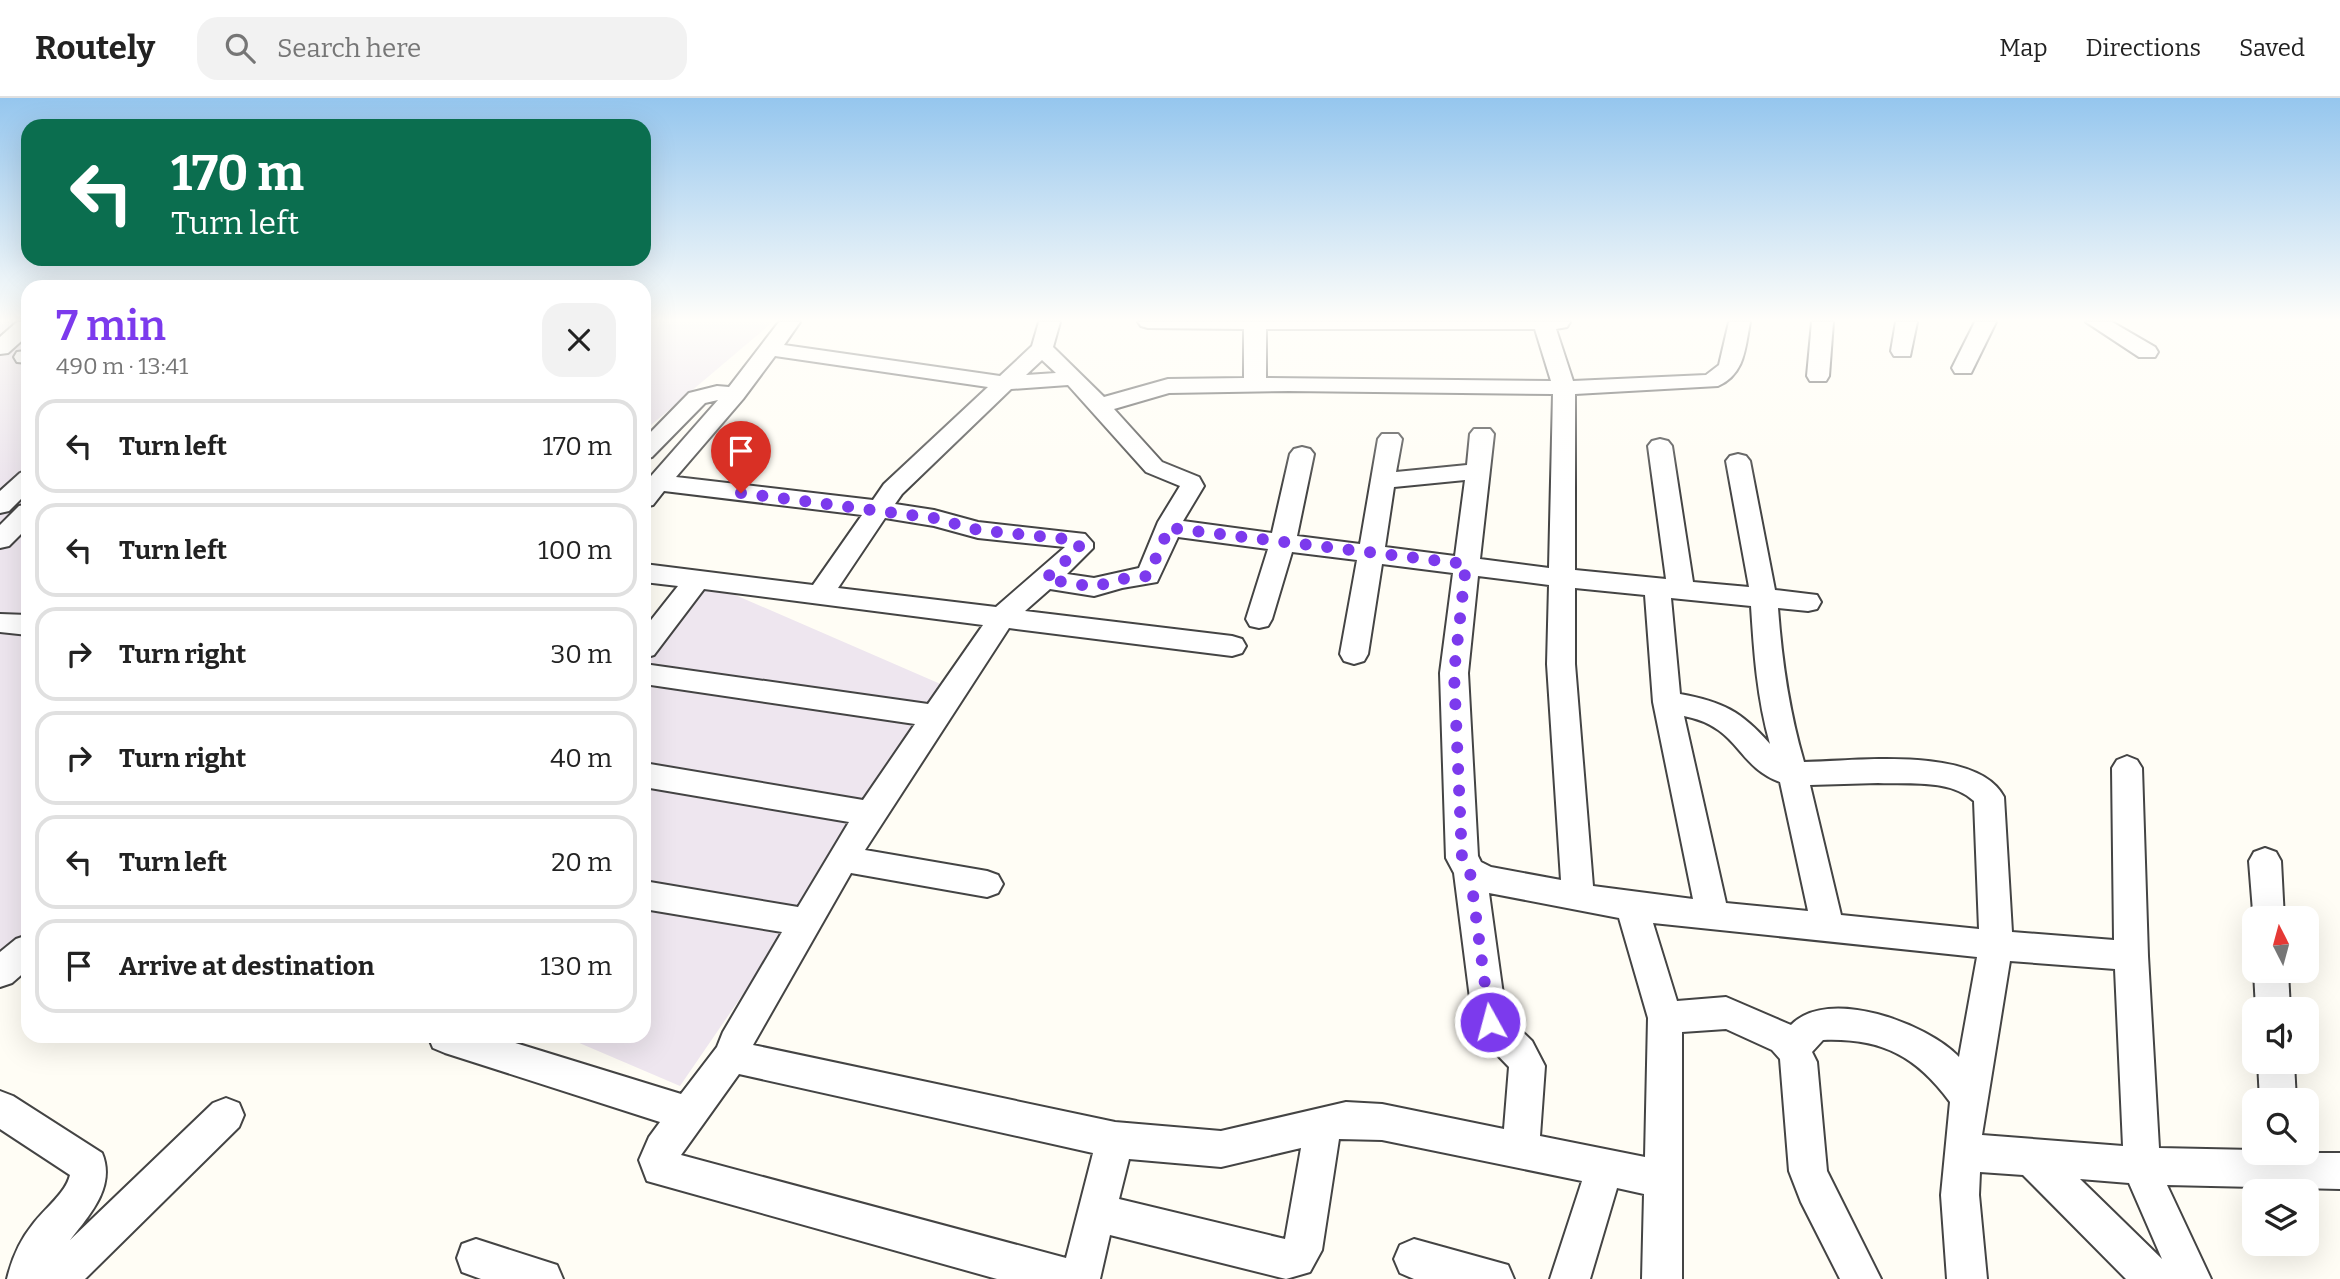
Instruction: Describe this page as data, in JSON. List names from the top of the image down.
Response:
{
  "north": "top",
  "page": {
    "header": "Routely",
    "search": "Search here",
    "nav": ["Map", "Directions", "Saved"],
    "turn": ["170 m", "Turn left"],
    "heading": ["7 min", "490 m · 13:41"],
    "list": [
      {
        "name": "Turn left",
        "value": "170 m"
      },
      {
        "name": "Turn left",
        "value": "100 m"
      },
      {
        "name": "Turn right",
        "value": "30 m"
      },
      {
        "name": "Turn right",
        "value": "40 m"
      },
      {
        "name": "Turn left",
        "value": "20 m"
      },
      {
        "name": "Arrive at destination",
        "value": "130 m"
      }
    ]
  }
}
